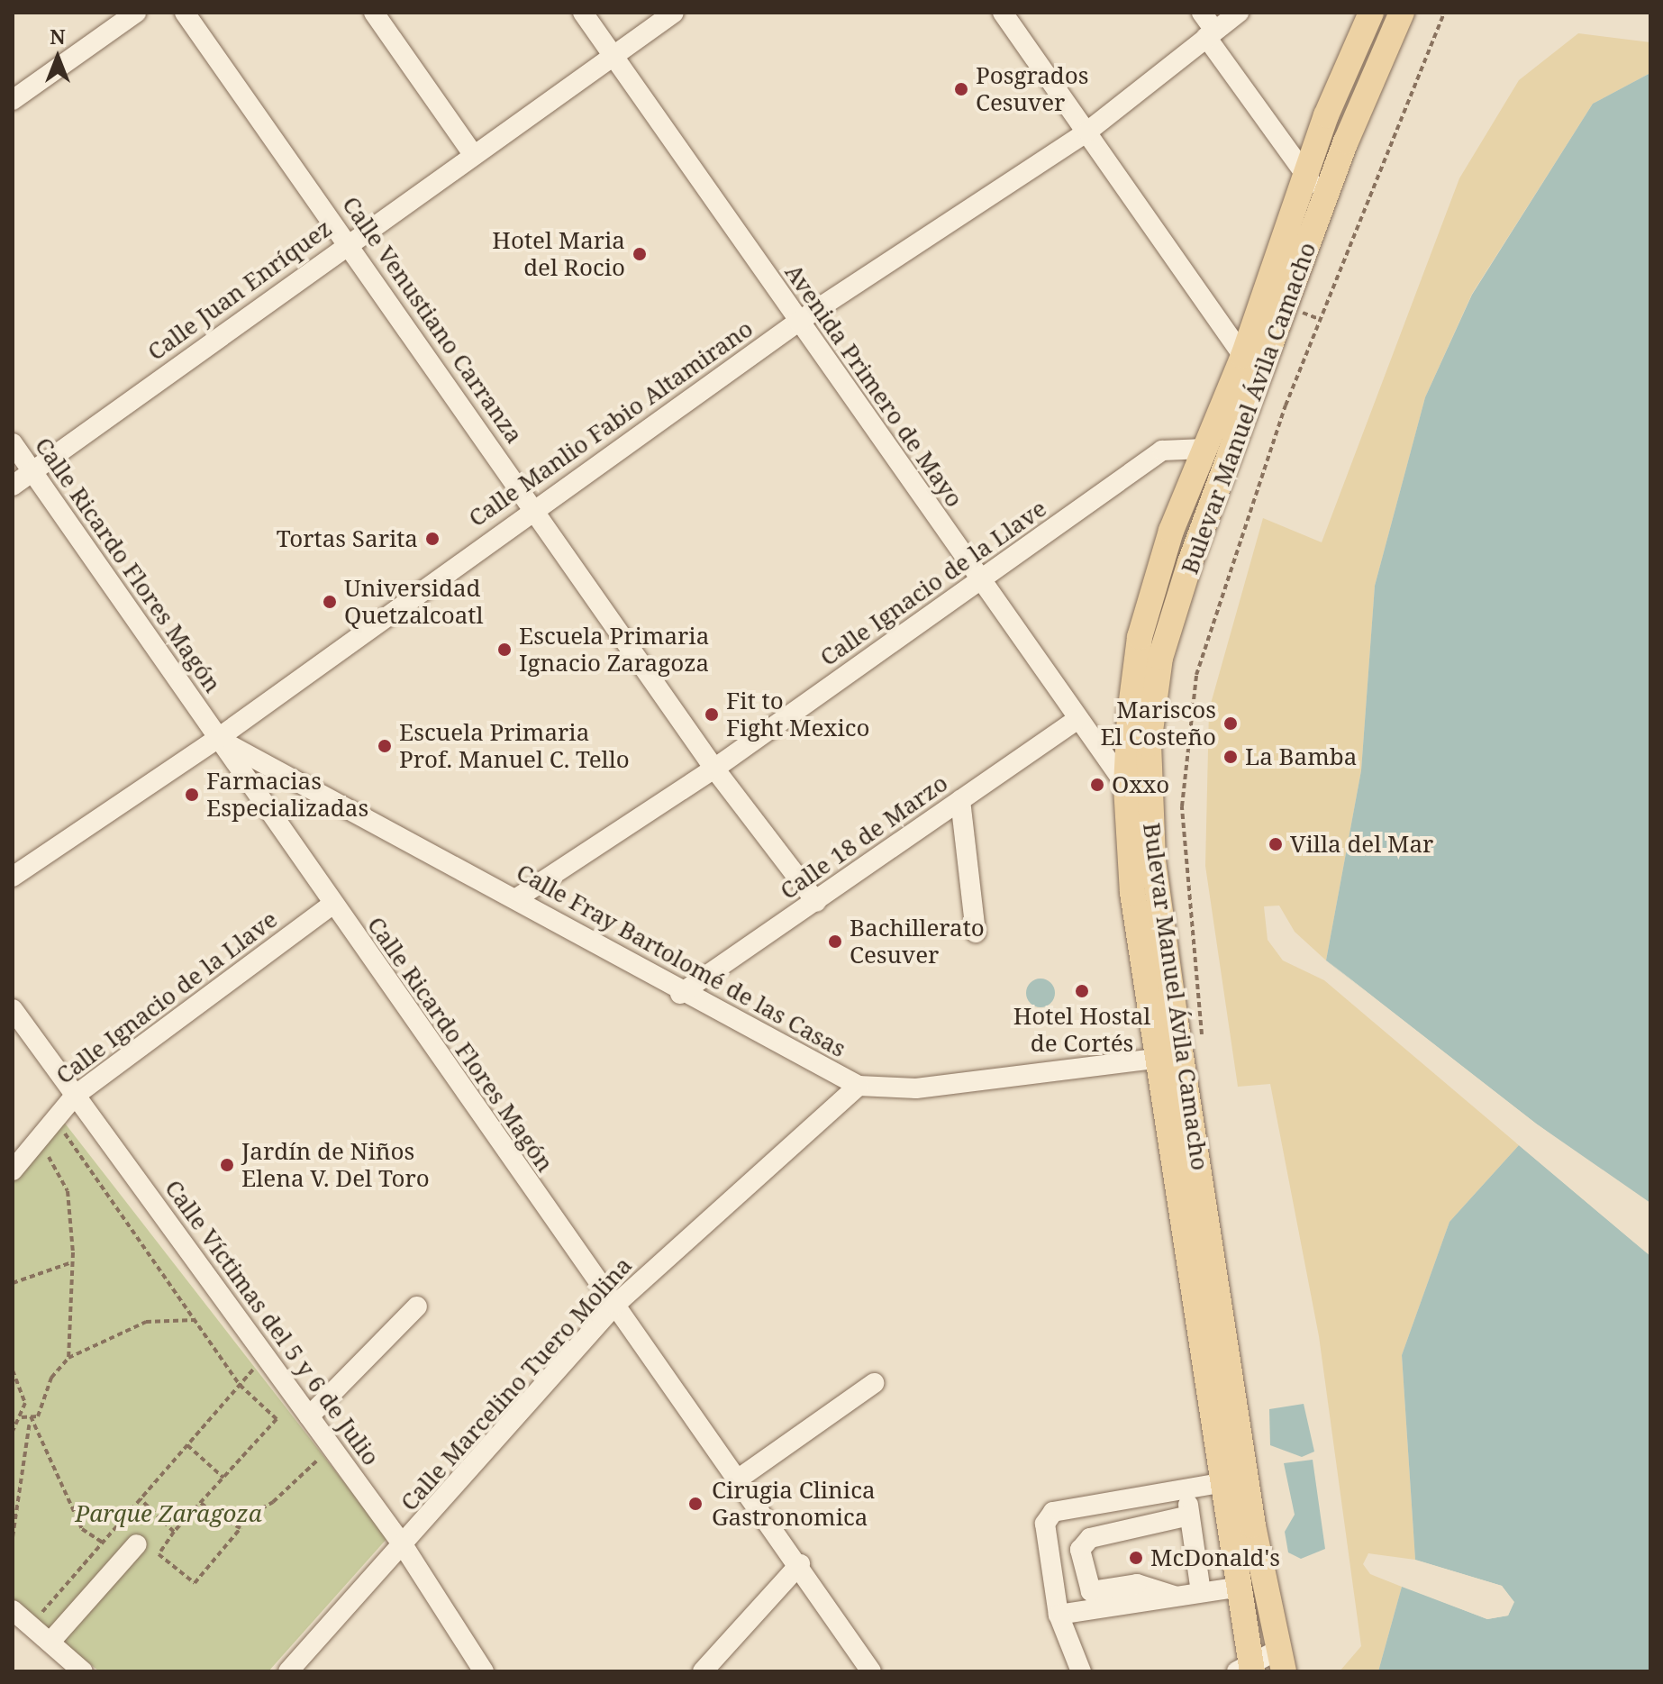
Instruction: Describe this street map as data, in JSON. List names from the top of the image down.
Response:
{
  "streets": {
    "main road": ["Bulevar Manuel Ávila Camacho"],
    "street": [
      "Calle Juan Enríquez",
      "Calle Venustiano Carranza",
      "Avenida Primero de Mayo",
      "Calle Manlio Fabio Altamirano",
      "Calle Ricardo Flores Magón",
      "Calle Ignacio de la Llave",
      "Calle 18 de Marzo",
      "Calle Fray Bartolomé de las Casas",
      "Calle Víctimas del 5 y 6 de Julio",
      "Calle Marcelino Tuero Molina"
    ]
  },
  "crossings": [
    ["Calle Juan Enríquez", "Calle Venustiano Carranza"],
    ["Calle Juan Enríquez", "Avenida Primero de Mayo"],
    ["Calle Juan Enríquez", "Calle Ricardo Flores Magón"],
    ["Calle Venustiano Carranza", "Calle Manlio Fabio Altamirano"],
    ["Calle Venustiano Carranza", "Calle Ignacio de la Llave"],
    ["Calle Venustiano Carranza", "Calle 18 de Marzo"],
    ["Avenida Primero de Mayo", "Bulevar Manuel Ávila Camacho"],
    ["Avenida Primero de Mayo", "Calle Manlio Fabio Altamirano"],
    ["Avenida Primero de Mayo", "Calle Ignacio de la Llave"],
    ["Avenida Primero de Mayo", "Calle 18 de Marzo"],
    ["Bulevar Manuel Ávila Camacho", "Calle Ignacio de la Llave"],
    ["Bulevar Manuel Ávila Camacho", "Calle Fray Bartolomé de las Casas"],
    ["Calle Manlio Fabio Altamirano", "Calle Ricardo Flores Magón"],
    ["Calle Manlio Fabio Altamirano", "Calle Fray Bartolomé de las Casas"],
    ["Calle Ricardo Flores Magón", "Calle Ignacio de la Llave"],
    ["Calle Ricardo Flores Magón", "Calle Fray Bartolomé de las Casas"],
    ["Calle Ricardo Flores Magón", "Calle Marcelino Tuero Molina"],
    ["Calle Ignacio de la Llave", "Calle Fray Bartolomé de las Casas"],
    ["Calle Ignacio de la Llave", "Calle Víctimas del 5 y 6 de Julio"],
    ["Calle 18 de Marzo", "Calle Fray Bartolomé de las Casas"],
    ["Calle Fray Bartolomé de las Casas", "Calle Marcelino Tuero Molina"],
    ["Calle Víctimas del 5 y 6 de Julio", "Calle Marcelino Tuero Molina"]
  ],
  "parks": ["Parque Zaragoza"],
  "places": [
    "Posgrados Cesuver",
    "Hotel Maria del Rocio",
    "Tortas Sarita",
    "Universidad Quetzalcoatl",
    "Escuela Primaria Ignacio Zaragoza",
    "Fit to Fight Mexico",
    "Mariscos El Costeño",
    "Escuela Primaria Prof. Manuel C. Tello",
    "La Bamba",
    "Oxxo",
    "Farmacias Especializadas",
    "Villa del Mar",
    "Bachillerato Cesuver",
    "Hotel Hostal de Cortés",
    "Jardín de Niños Elena V. Del Toro",
    "Cirugia Clinica Gastronomica",
    "McDonald's"
  ],
  "north": "top"
}
